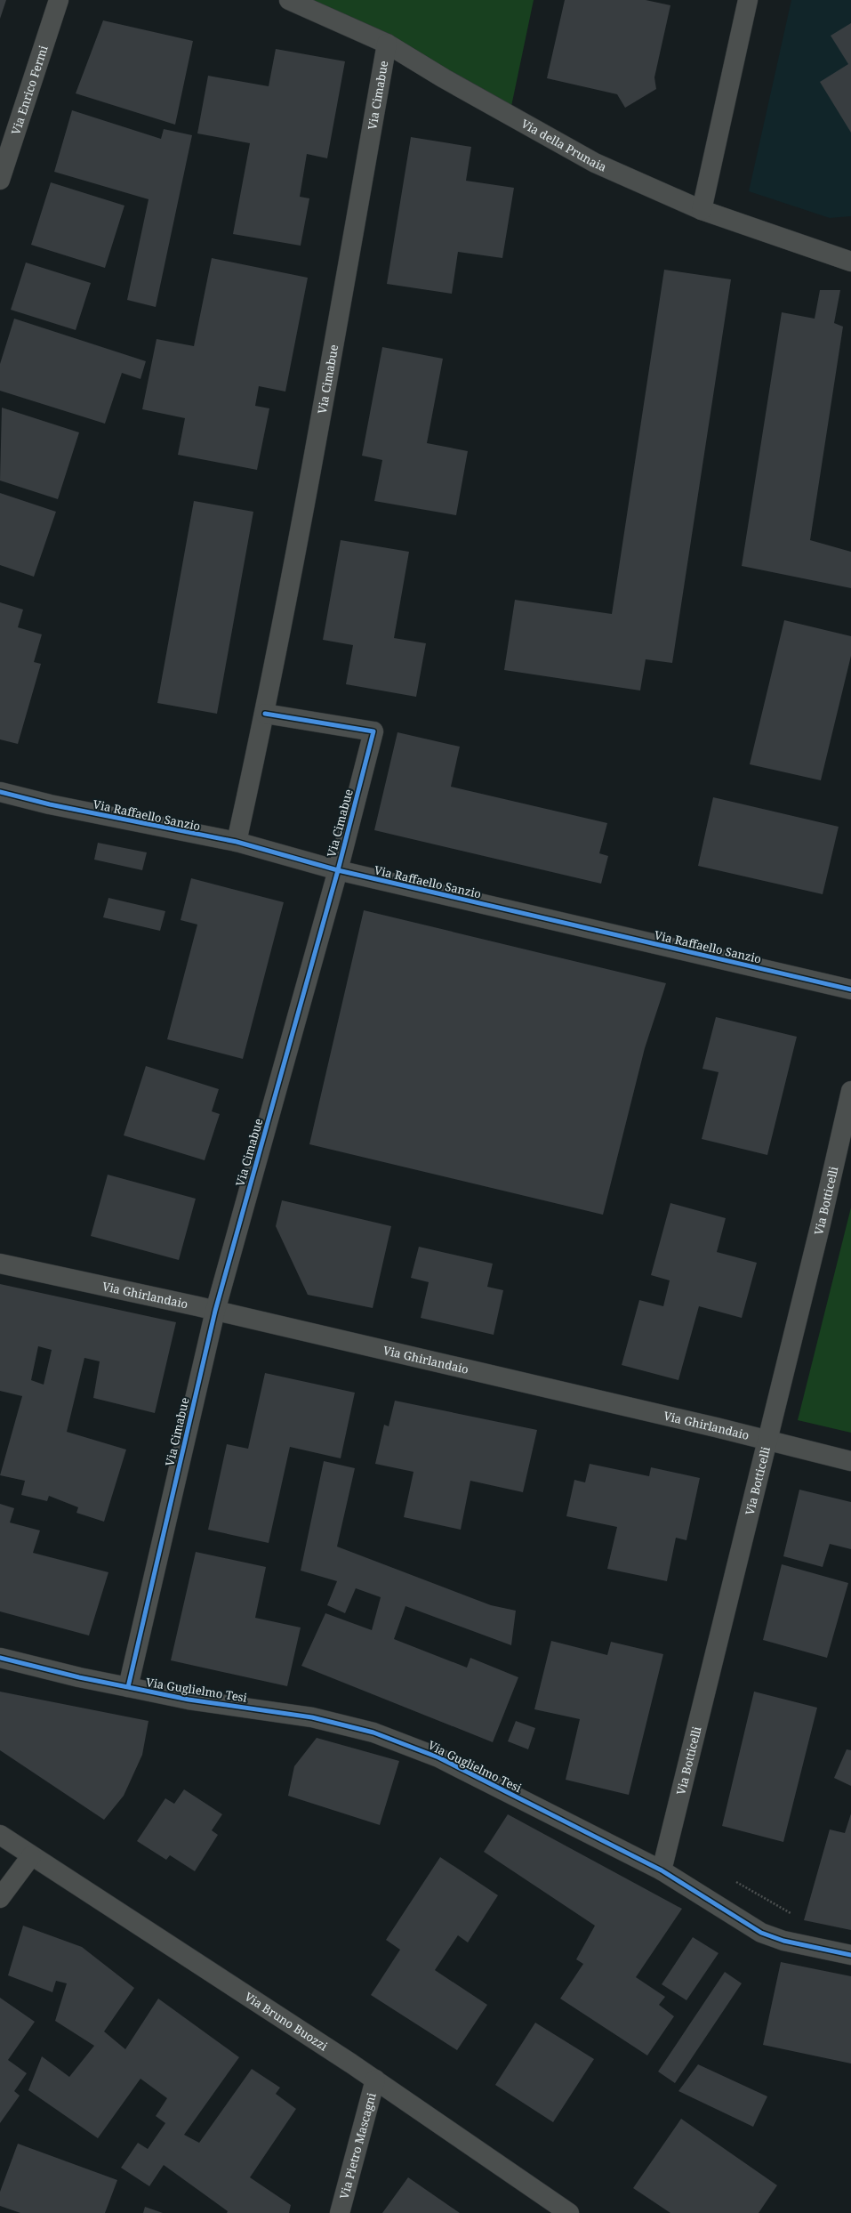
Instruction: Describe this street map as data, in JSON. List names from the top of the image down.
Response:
{
  "streets": {
    "street": [
      "Via Enrico Fermi",
      "Via Cimabue",
      "Via della Prunaia",
      "Via Raffaello Sanzio",
      "Via Botticelli",
      "Via Ghirlandaio",
      "Via Guglielmo Tesi",
      "Via Bruno Buozzi",
      "Via Pietro Mascagni"
    ]
  },
  "crossings": [
    ["Via Cimabue", "Via della Prunaia"],
    ["Via Cimabue", "Via Raffaello Sanzio"],
    ["Via Cimabue", "Via Ghirlandaio"],
    ["Via Cimabue", "Via Guglielmo Tesi"],
    ["Via Botticelli", "Via Ghirlandaio"],
    ["Via Botticelli", "Via Guglielmo Tesi"],
    ["Via Bruno Buozzi", "Via Pietro Mascagni"]
  ]
}
